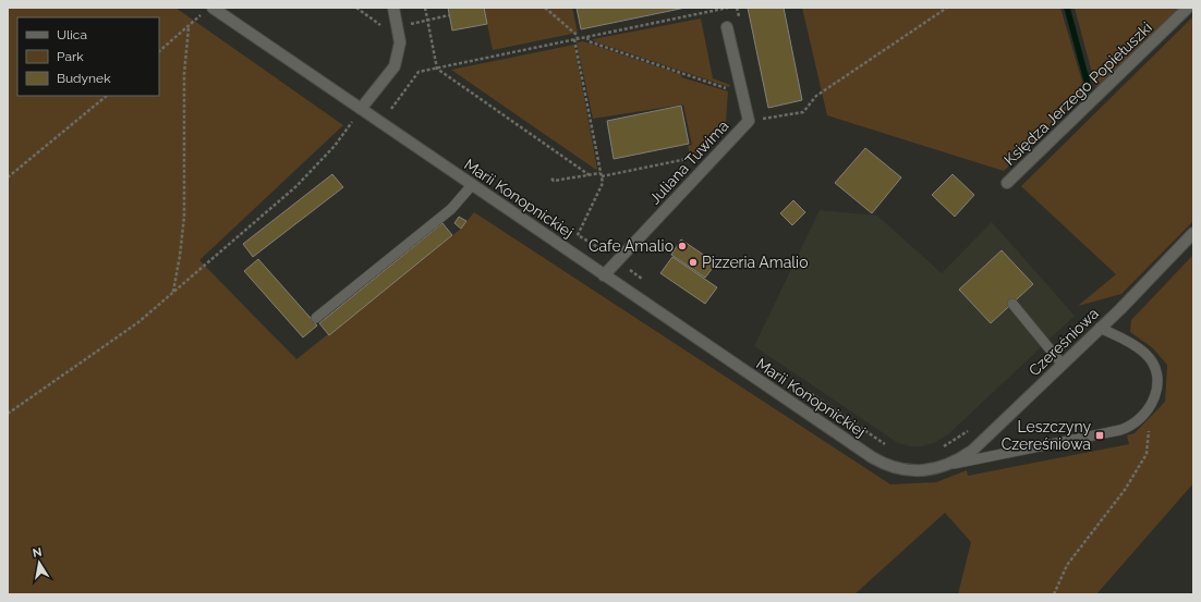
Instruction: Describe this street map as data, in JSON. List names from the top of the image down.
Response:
{
  "streets": {
    "street": [
      "Księdza Jerzego Popiełuszki",
      "Juliana Tuwima",
      "Marii Konopnickiej",
      "Czereśniowa"
    ]
  },
  "crossings": [
    ["Juliana Tuwima", "Marii Konopnickiej"],
    ["Marii Konopnickiej", "Czereśniowa"]
  ],
  "places": {
    "other": ["Cafe Amalio", "Pizzeria Amalio"],
    "transit": ["Leszczyny Czereśniowa"]
  },
  "legend": ["Ulica", "Park", "Budynek"],
  "north": "top"
}
